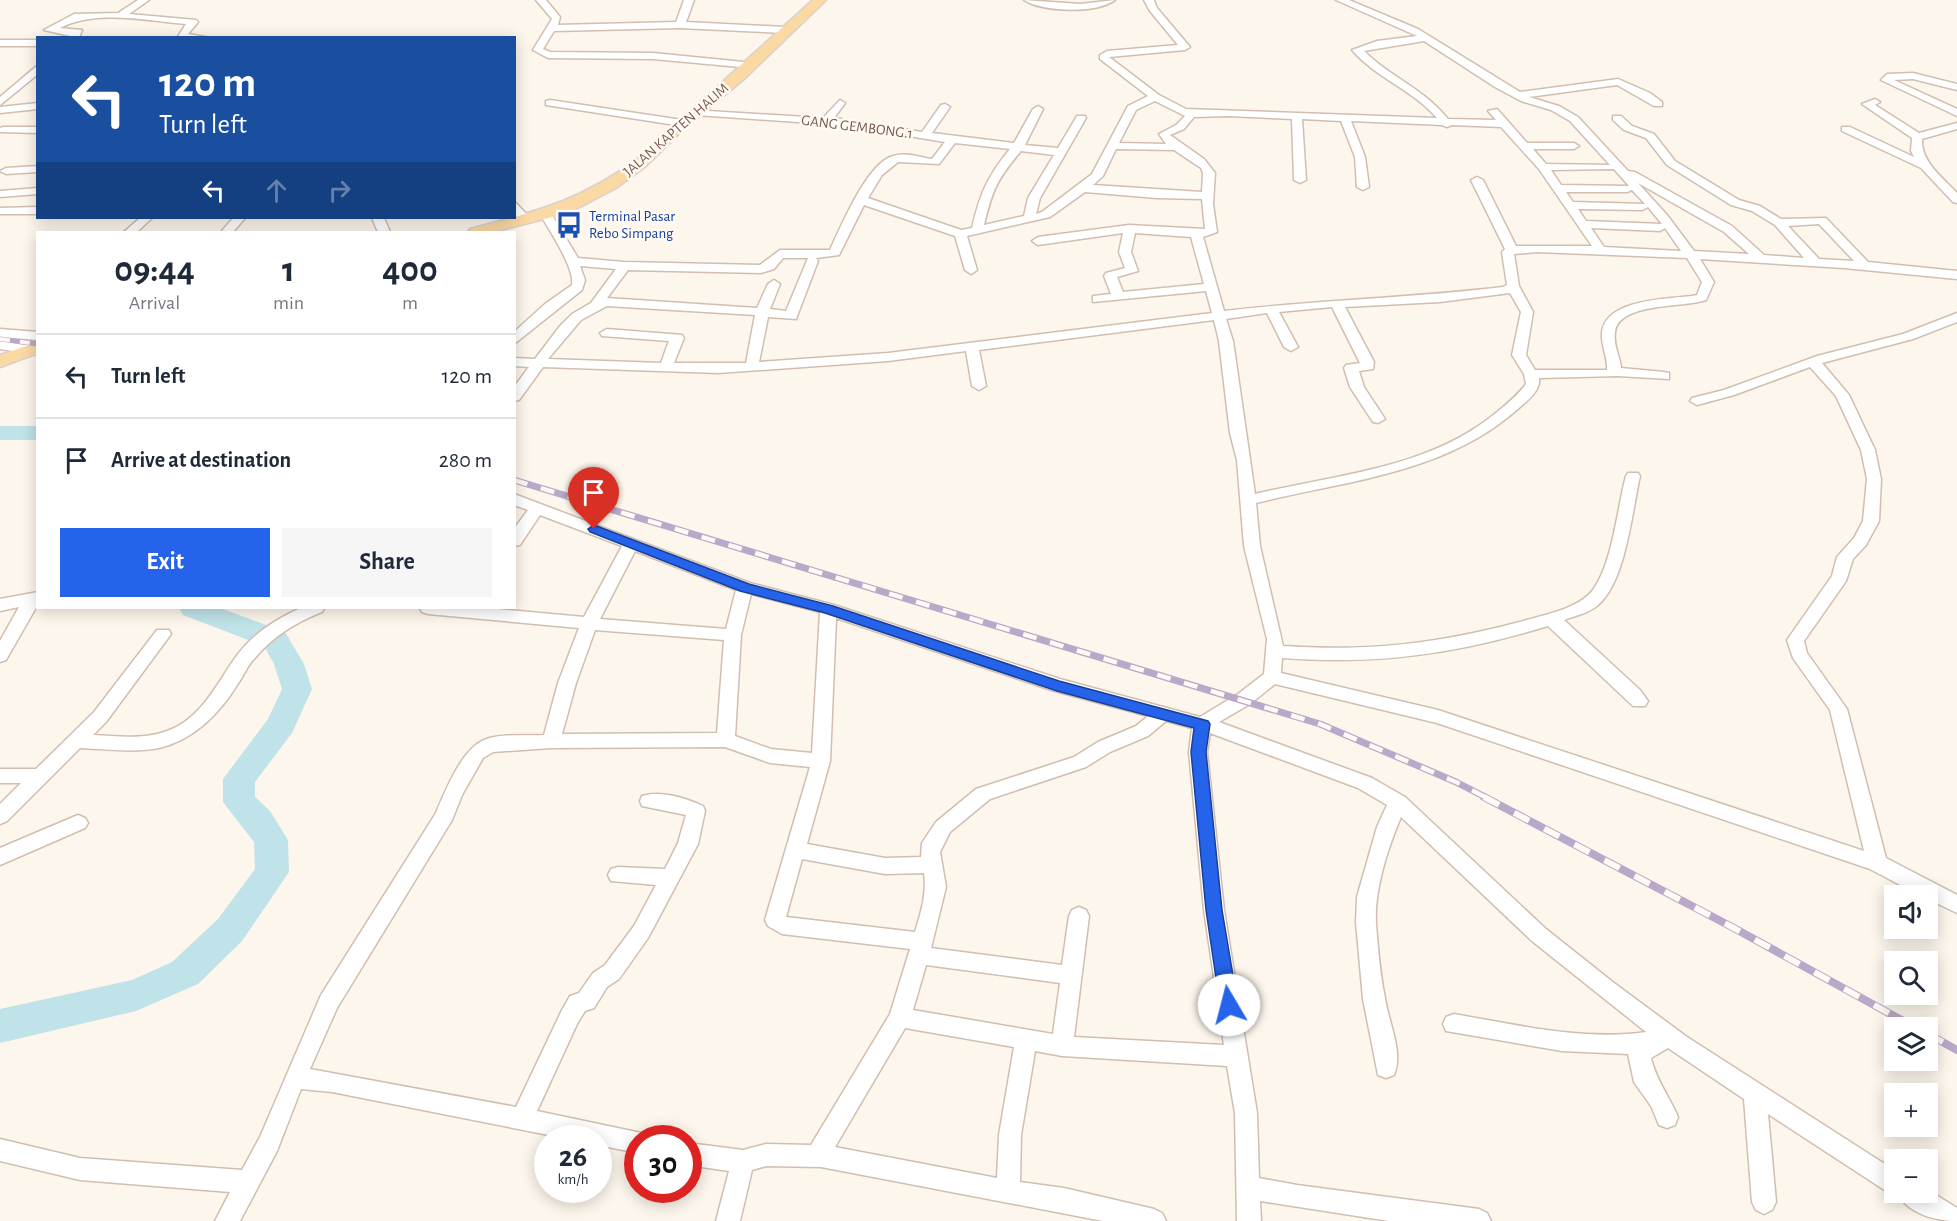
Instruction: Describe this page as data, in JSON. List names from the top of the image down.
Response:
{
  "streets": {
    "main road": ["JALAN KAPTEN HALIM"],
    "street": ["GANG GEMBONG.1"]
  },
  "crossings": [
    ["GANG GEMBONG.1", "JALAN KAPTEN HALIM"]
  ],
  "places": {
    "bus stop": ["Terminal Pasar Rebo Simpang"]
  },
  "page": {
    "turn": ["120 m", "Turn left"],
    "eta": [
      "09:44",
      "Arrival",
      "1",
      "min",
      "400",
      "m"
    ],
    "list": [
      {
        "name": "Turn left",
        "value": "120 m"
      },
      {
        "name": "Arrive at destination",
        "value": "280 m"
      }
    ],
    "buttons": ["Exit", "Share"],
    "map_buttons": ["+", "−"],
    "speed": "26 km/h",
    "limit": "30"
  }
}
